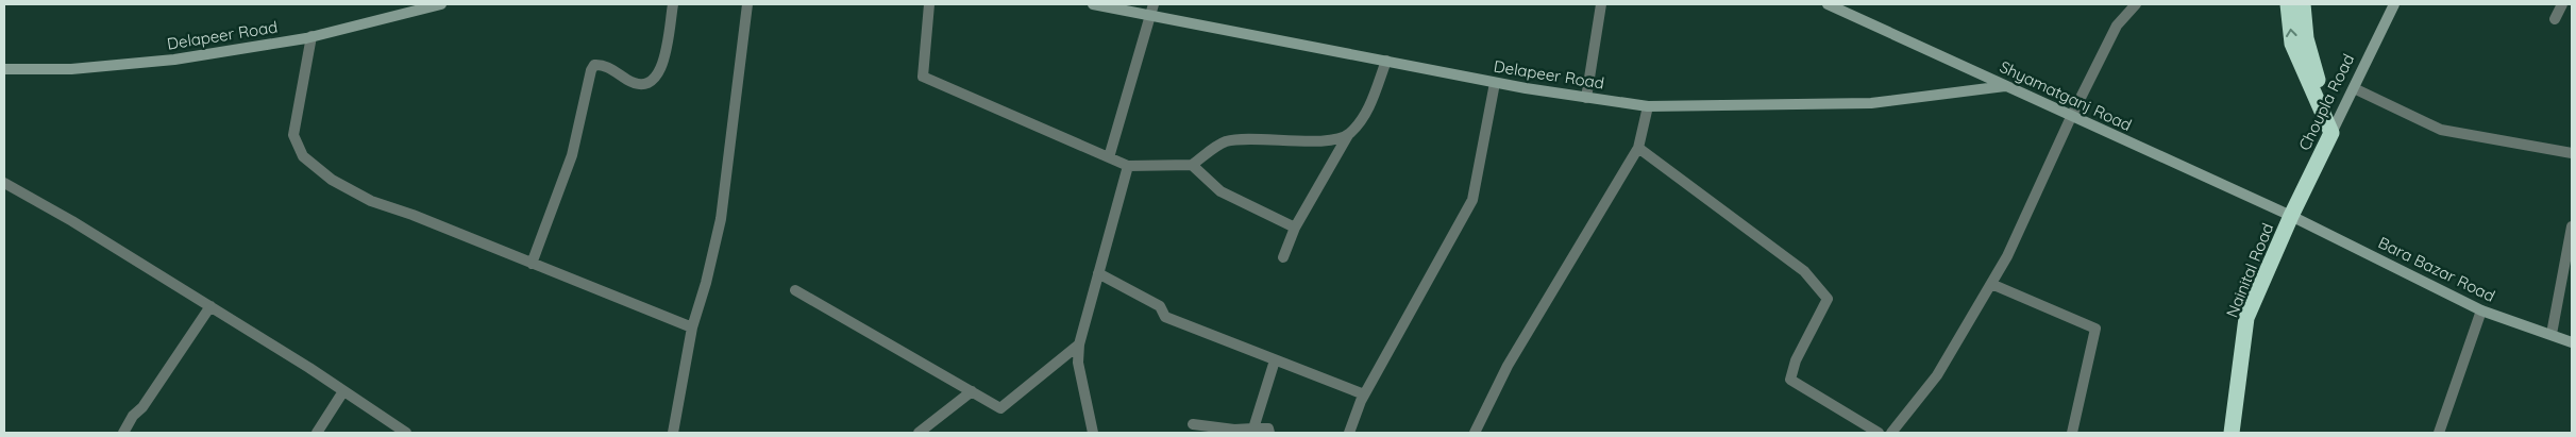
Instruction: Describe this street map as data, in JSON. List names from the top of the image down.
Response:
{
  "streets": {
    "highway": ["Choupla Road", "Nainital Road"],
    "street": ["Delapeer Road", "Shyamatganj Road", "Bara Bazar Road"]
  },
  "crossings": [
    ["Delapeer Road", "Shyamatganj Road"],
    ["Shyamatganj Road", "Choupla Road"],
    ["Shyamatganj Road", "Bara Bazar Road"],
    ["Shyamatganj Road", "Nainital Road"],
    ["Choupla Road", "Bara Bazar Road"],
    ["Choupla Road", "Nainital Road"],
    ["Bara Bazar Road", "Nainital Road"]
  ]
}
